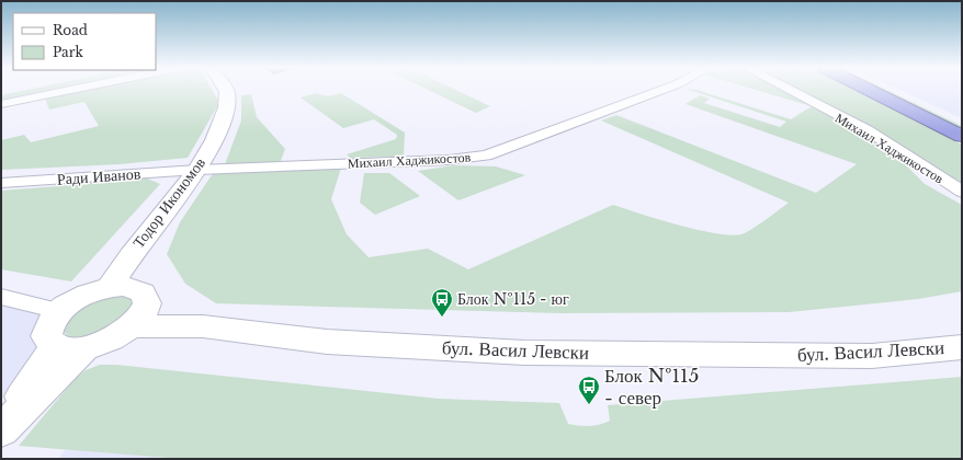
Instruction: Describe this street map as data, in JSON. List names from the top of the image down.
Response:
{
  "streets": {
    "main road": ["Тодор Икономов", "бул. Васил Левски"],
    "street": ["Михаил Хаджикостов", "Ради Иванов"]
  },
  "crossings": [
    ["Михаил Хаджикостов", "Ради Иванов"],
    ["Михаил Хаджикостов", "Тодор Икономов"],
    ["Ради Иванов", "Тодор Икономов"]
  ],
  "places": {
    "bus stop": ["Блок №115 - юг", "Блок №115 - север"]
  },
  "legend": ["Road", "Park"]
}
